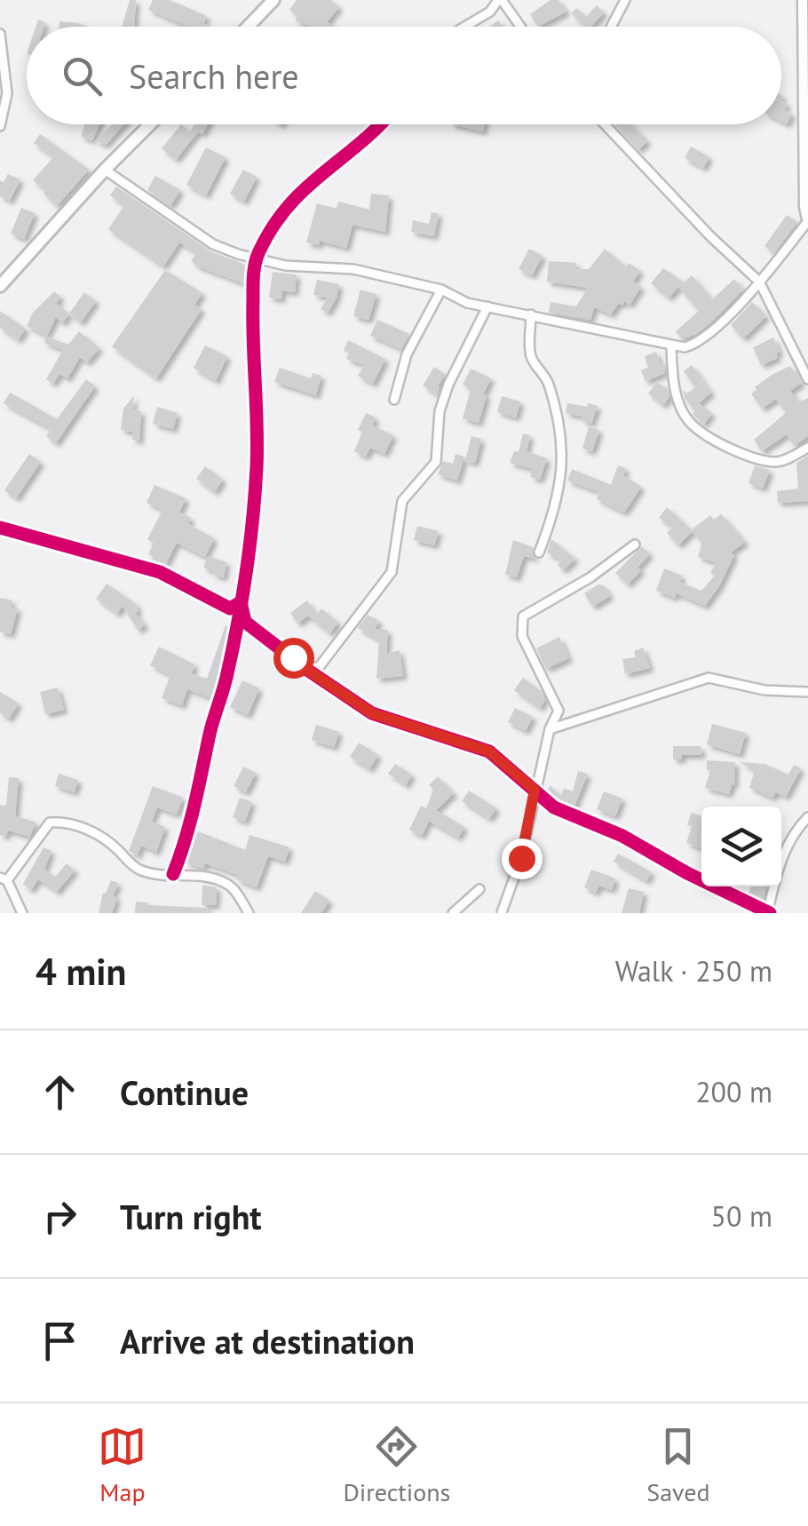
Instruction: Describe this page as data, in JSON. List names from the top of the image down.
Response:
{
  "page": {
    "search": "Search here",
    "heading": ["4 min", "Walk · 250 m"],
    "list": [
      ["Continue", "200 m"],
      ["Turn right", "50 m"],
      "Arrive at destination"
    ],
    "nav": ["Map", "Directions", "Saved"]
  }
}
